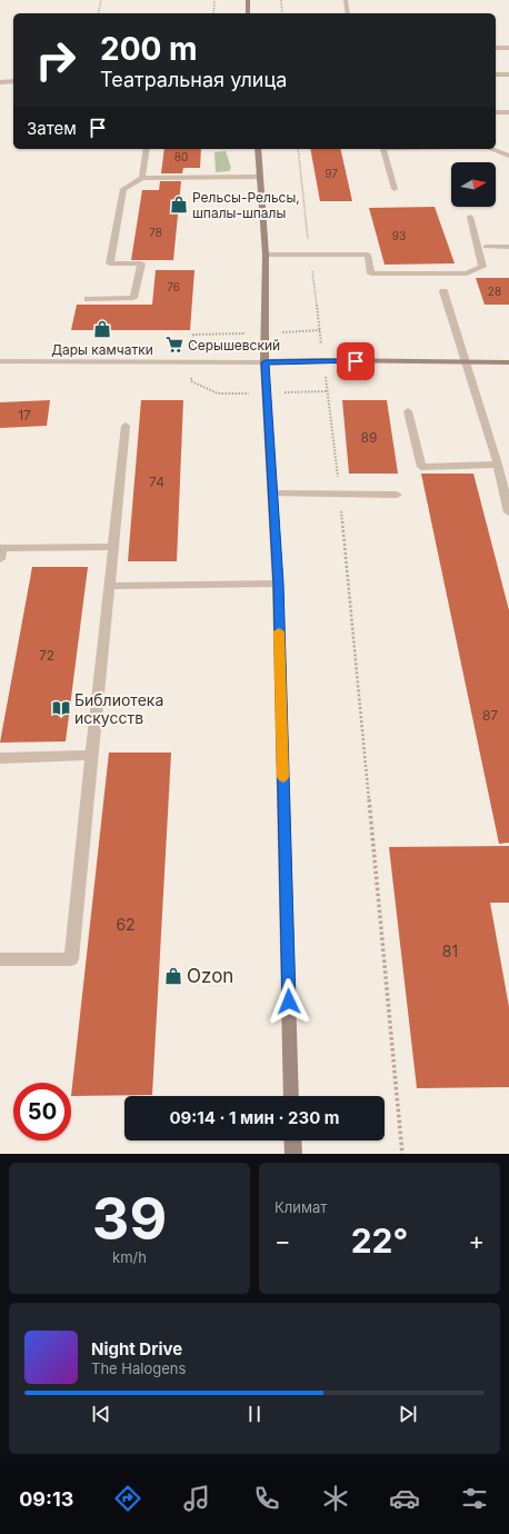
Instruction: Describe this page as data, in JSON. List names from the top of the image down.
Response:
{
  "places": {
    "shop": ["Рельсы-Рельсы, шпалы-шпалы", "Дары камчатки", "Ozon"],
    "supermarket": ["Серышевский"],
    "library": ["Библиотека искусств"]
  },
  "house_numbers": [
    "80",
    "97",
    "78",
    "93",
    "76",
    "28",
    "17",
    "89",
    "74",
    "72",
    "87",
    "62",
    "81"
  ],
  "north": "right",
  "page": {
    "turn": ["200 m", "Театральная улица"],
    "then": "Затем",
    "limit": "50",
    "trip": "09:14 · 1 мин · 230 m",
    "tile": [
      ["39", "km/h"],
      "Климат"
    ],
    "heat": ["−", "22°", "+"],
    "song": ["Night Drive", "The Halogens"],
    "tabs": "09:13"
  }
}
